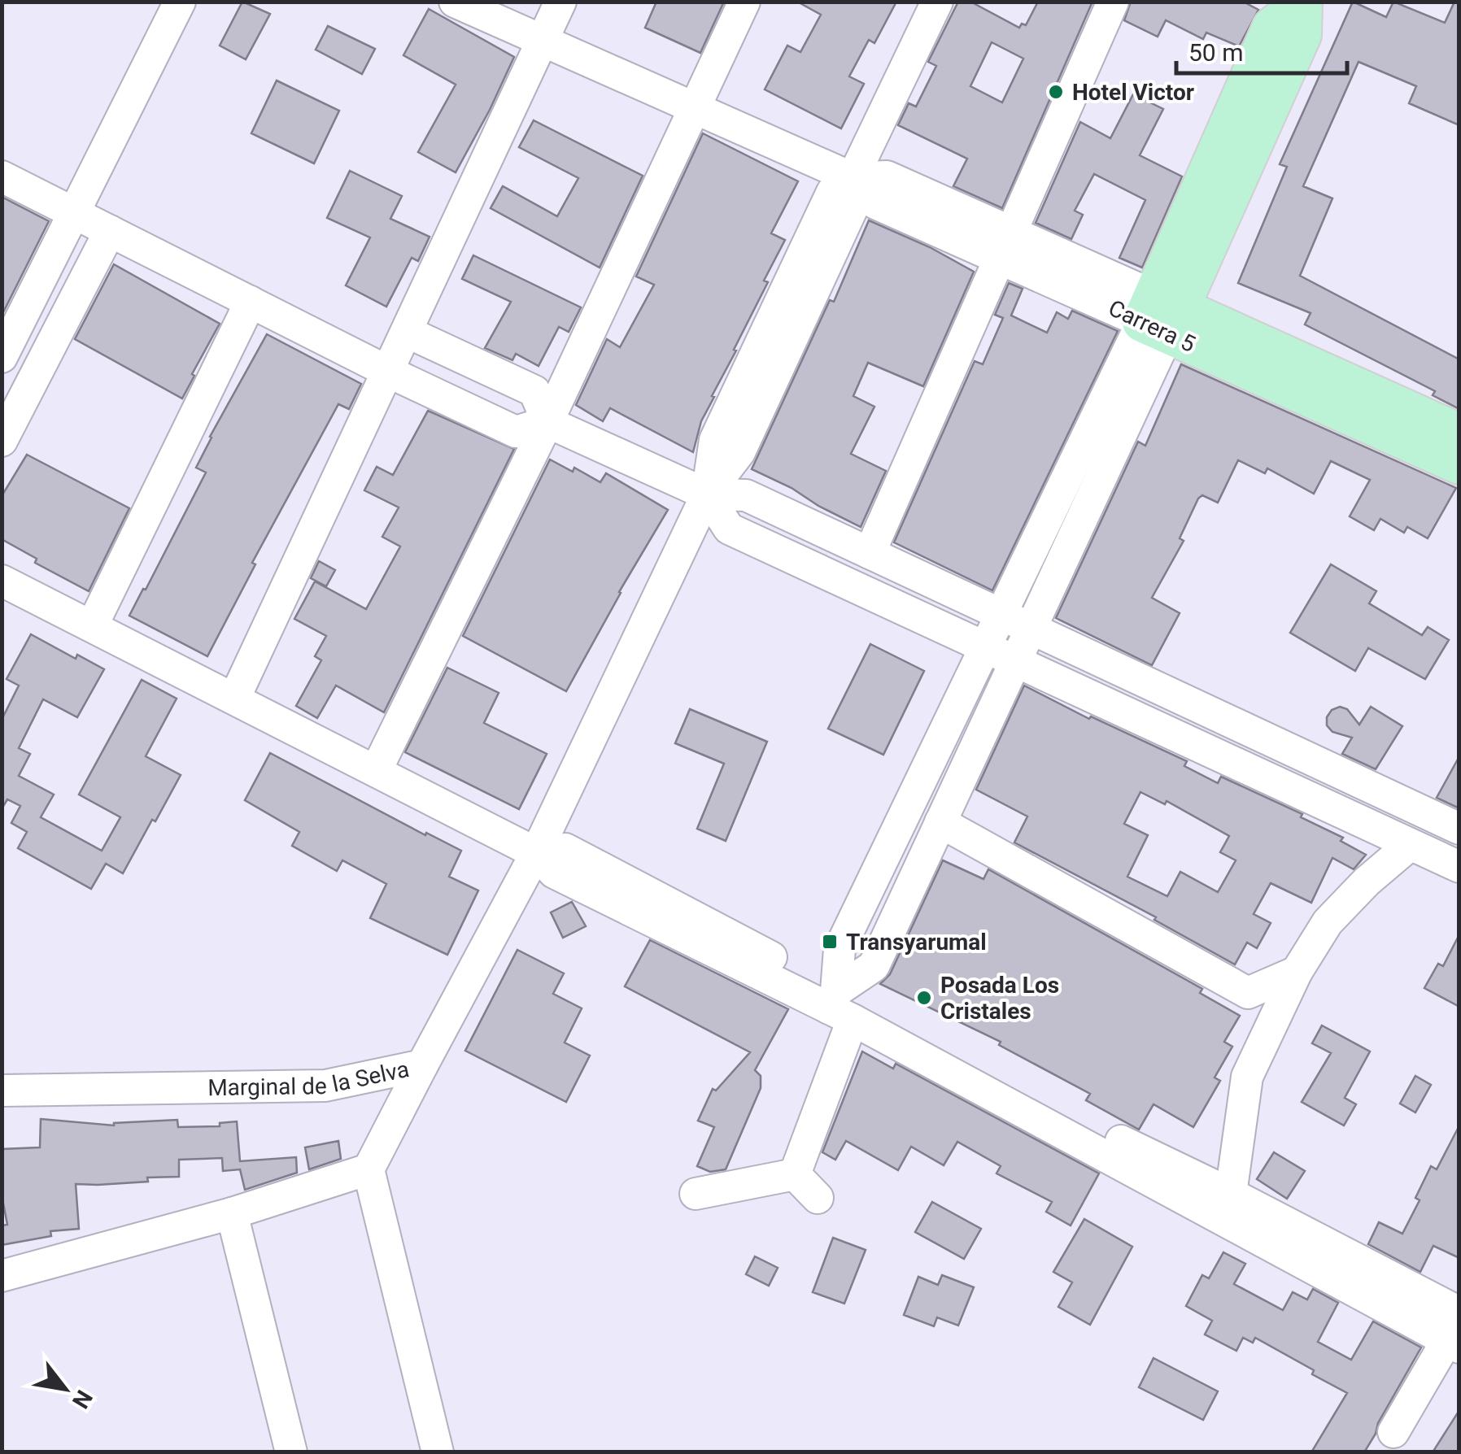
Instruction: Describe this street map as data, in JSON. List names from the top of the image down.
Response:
{
  "streets": {
    "main road": ["Carrera 5"],
    "street": ["Marginal de la Selva"]
  },
  "crossings": [
    ["Carrera 5", "Marginal de la Selva"]
  ],
  "places": {
    "other": ["Hotel Victor", "Posada Los Cristales"],
    "transit": ["Transyarumal"]
  },
  "scale_bar": "50 m",
  "north": "bottom right"
}
